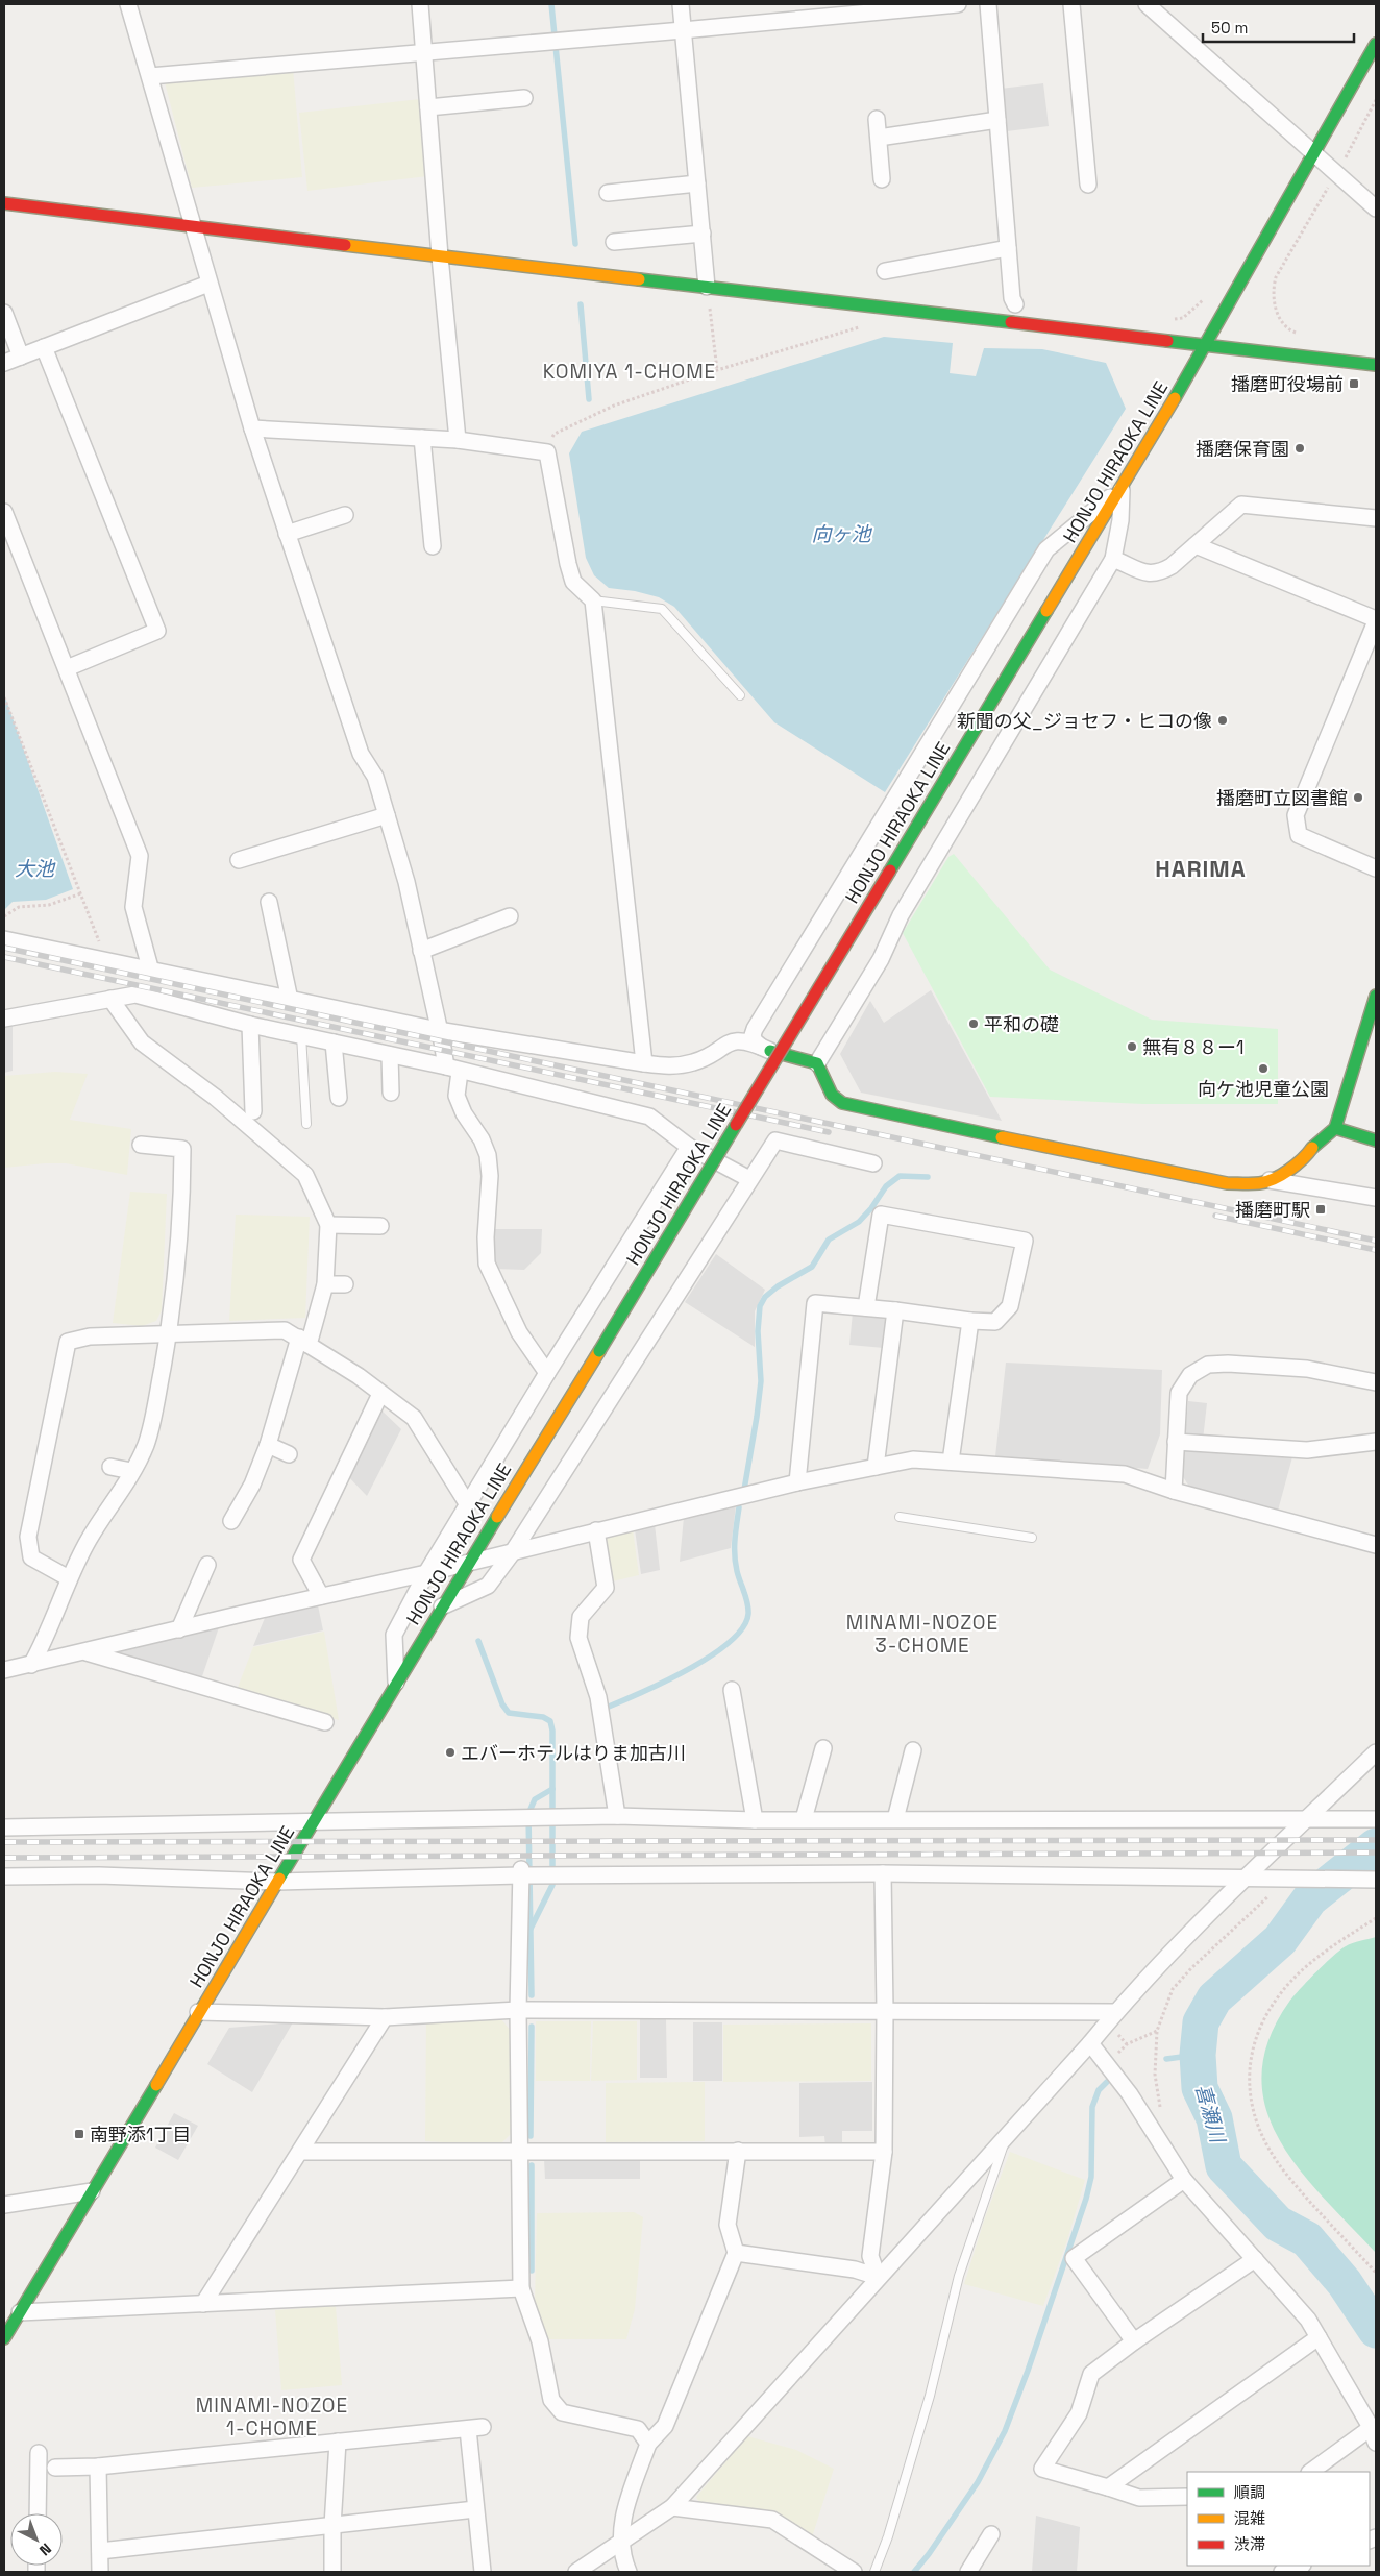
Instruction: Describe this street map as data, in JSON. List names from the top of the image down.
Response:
{
  "streets": {
    "main road": ["HONJO HIRAOKA LINE"]
  },
  "districts": [
    "KOMIYA 1-CHOME",
    "HARIMA",
    "MINAMI-NOZOE 3-CHOME",
    "MINAMI-NOZOE 1-CHOME"
  ],
  "water": ["向ヶ池", "大池", "喜瀬川"],
  "places": {
    "transit": ["播磨町役場前", "播磨町駅", "南野添1丁目"],
    "other": [
      "播磨保育園",
      "新聞の父_ジョセフ・ヒコの像",
      "播磨町立図書館",
      "平和の礎",
      "無有８８ー1",
      "向ケ池児童公園",
      "エバーホテルはりま加古川"
    ]
  },
  "legend": ["順調", "混雑", "渋滞"],
  "scale_bar": "50 m",
  "north": "bottom right"
}
